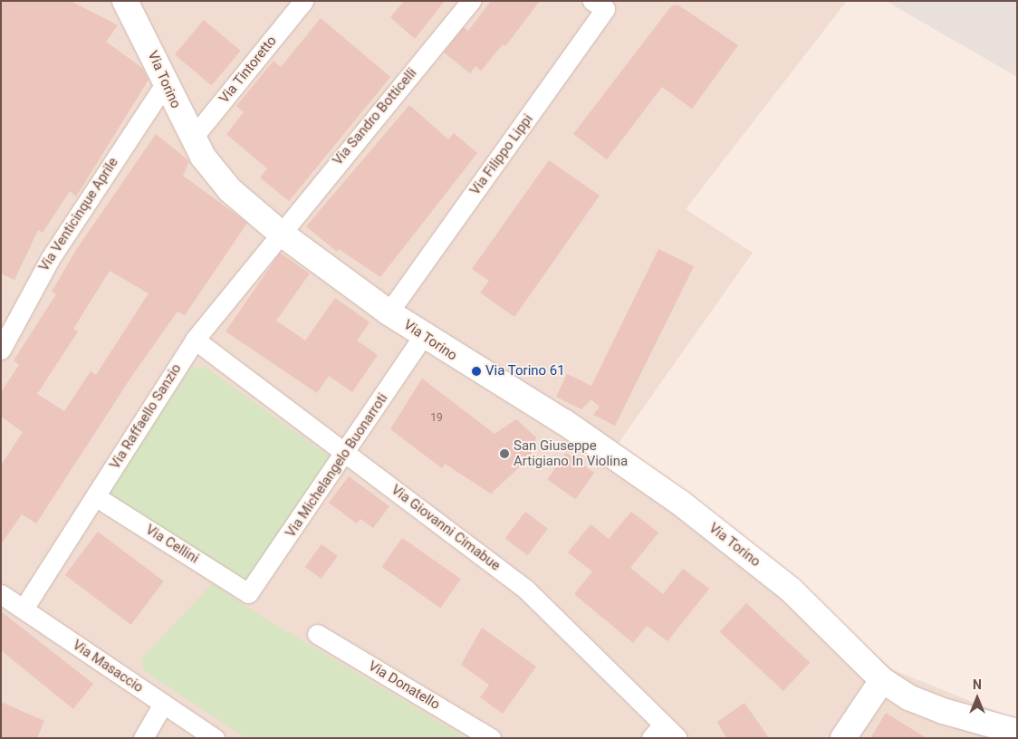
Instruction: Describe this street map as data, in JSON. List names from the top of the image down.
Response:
{
  "streets": {
    "street": [
      "Via Tintoretto",
      "Via Torino",
      "Via Sandro Botticelli",
      "Via Filippo Lippi",
      "Via Venticinque Aprile",
      "Via Raffaello Sanzio",
      "Via Michelangelo Buonarroti",
      "Via Giovanni Cimabue",
      "Via Cellini",
      "Via Masaccio",
      "Via Donatello"
    ]
  },
  "crossings": [
    ["Via Tintoretto", "Via Torino"],
    ["Via Torino", "Via Sandro Botticelli"],
    ["Via Torino", "Via Filippo Lippi"],
    ["Via Torino", "Via Venticinque Aprile"],
    ["Via Torino", "Via Raffaello Sanzio"],
    ["Via Torino", "Via Michelangelo Buonarroti"],
    ["Via Sandro Botticelli", "Via Raffaello Sanzio"],
    ["Via Raffaello Sanzio", "Via Giovanni Cimabue"],
    ["Via Raffaello Sanzio", "Via Cellini"],
    ["Via Raffaello Sanzio", "Via Masaccio"],
    ["Via Michelangelo Buonarroti", "Via Giovanni Cimabue"],
    ["Via Michelangelo Buonarroti", "Via Cellini"]
  ],
  "places": ["Via Torino 61", "San Giuseppe Artigiano In Violina"],
  "house_numbers": ["19"],
  "north": "top"
}
